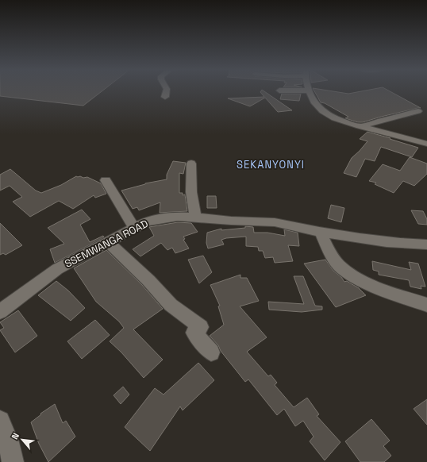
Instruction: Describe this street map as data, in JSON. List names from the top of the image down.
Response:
{
  "streets": {
    "street": ["SSEMWANGA ROAD"]
  },
  "districts": ["SEKANYONYI"],
  "north": "top left"
}
